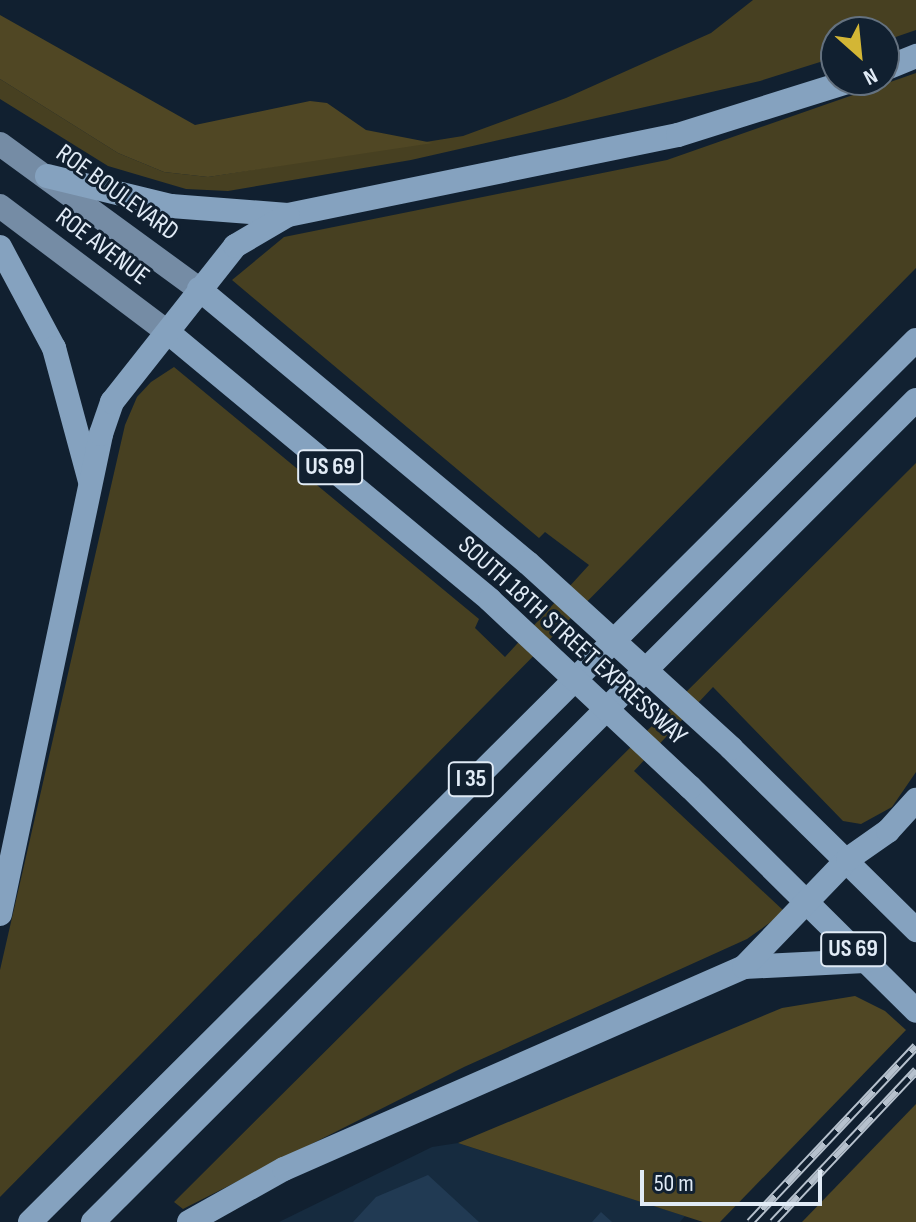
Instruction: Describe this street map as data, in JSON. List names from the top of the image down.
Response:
{
  "streets": {
    "highway": ["US 69", "SOUTH 18TH STREET EXPRESSWAY", "I 35"],
    "main road": ["ROE BOULEVARD", "ROE AVENUE"]
  },
  "crossings": [
    ["ROE BOULEVARD", "SOUTH 18TH STREET EXPRESSWAY"],
    ["ROE AVENUE", "SOUTH 18TH STREET EXPRESSWAY"]
  ],
  "scale_bar": "50 m",
  "north": "bottom right"
}
